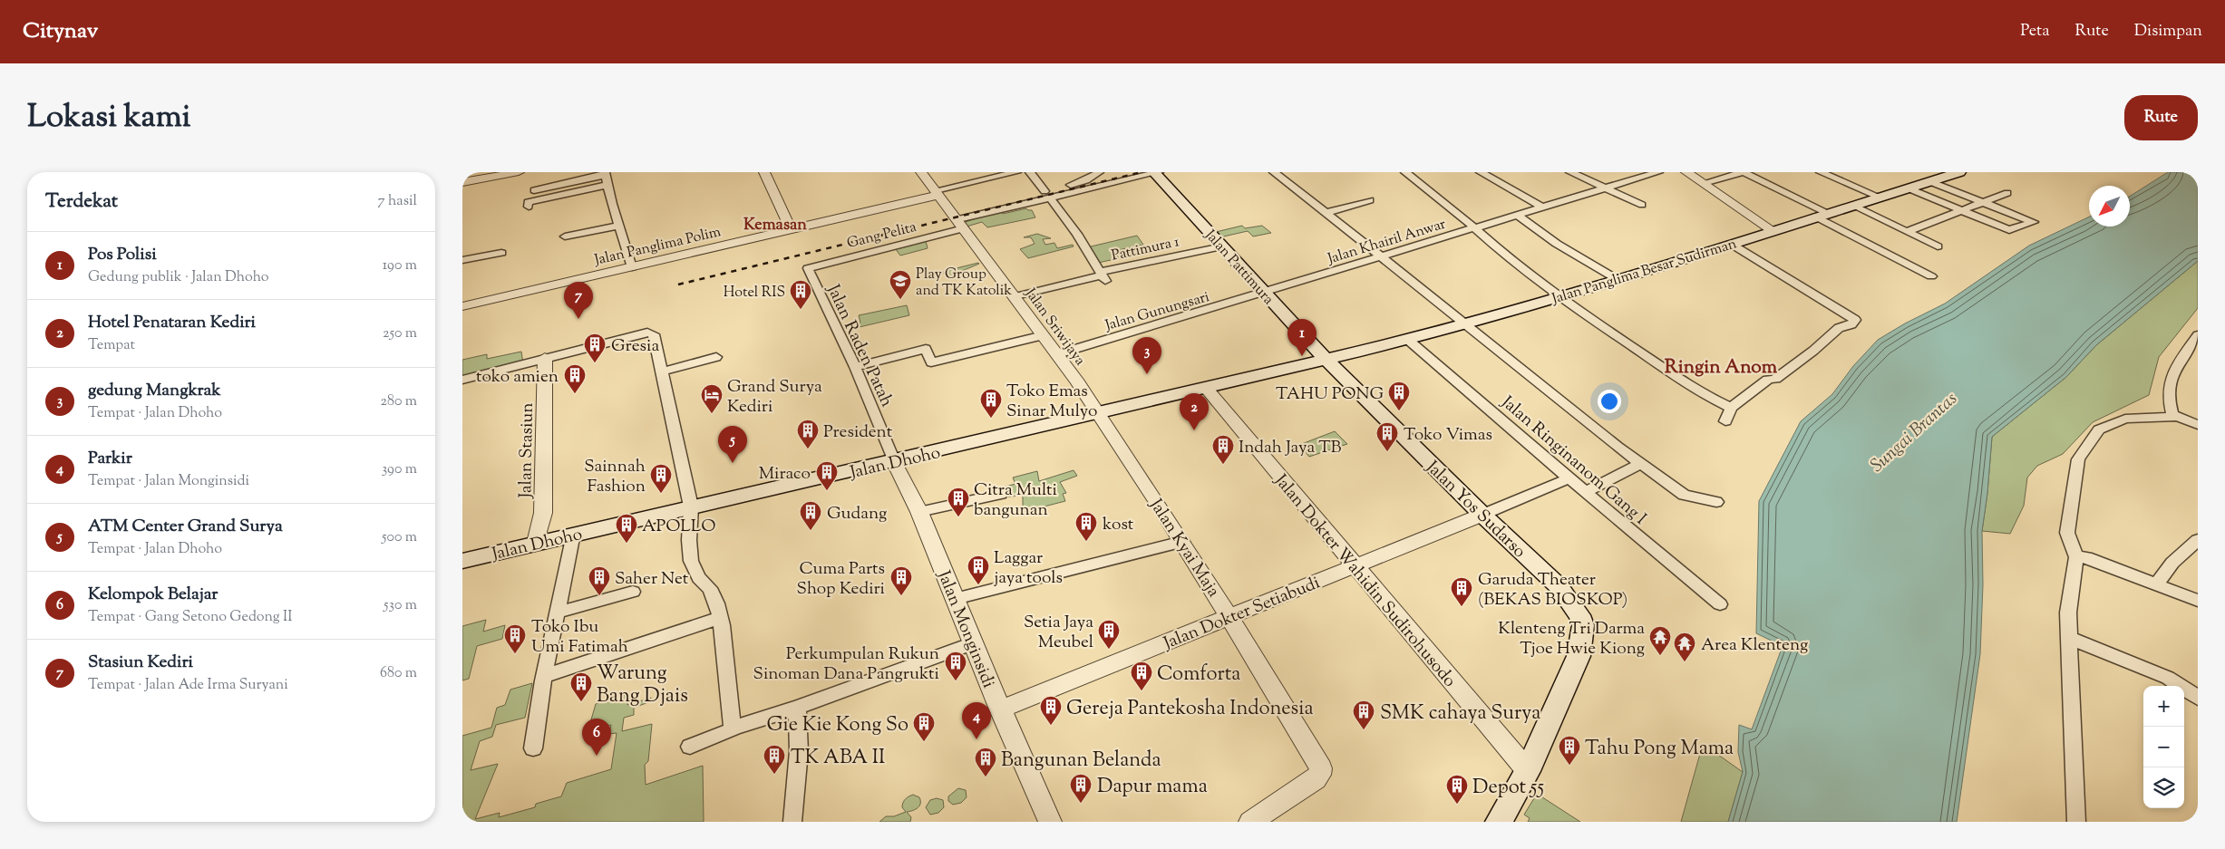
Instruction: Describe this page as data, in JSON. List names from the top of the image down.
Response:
{
  "streets": {
    "main road": [
      "Jalan Pattimura",
      "Jalan Panglima Besar Sudirman",
      "Jalan Dhoho",
      "Jalan Yos Sudarso"
    ],
    "street": [
      "Gang Pelita",
      "Jalan Khairil Anwar",
      "Jalan Panglima Polim",
      "Pattimura 1",
      "Jalan Gunungsari",
      "Jalan Sriwijaya",
      "Jalan Raden Patah",
      "Jalan Stasiun",
      "Jalan Ringinanom Gang I",
      "Jalan Kyai Maja",
      "Jalan Dokter Wahidin Sudirohusodo",
      "Jalan Dokter Setiabudi",
      "Jalan Monginsidi"
    ]
  },
  "crossings": [
    ["Gang Pelita", "Jalan Sriwijaya"],
    ["Gang Pelita", "Jalan Raden Patah"],
    ["Jalan Khairil Anwar", "Jalan Pattimura"],
    ["Jalan Khairil Anwar", "Jalan Gunungsari"],
    ["Jalan Panglima Polim", "Jalan Sriwijaya"],
    ["Pattimura 1", "Jalan Pattimura"],
    ["Pattimura 1", "Jalan Sriwijaya"],
    ["Jalan Pattimura", "Jalan Panglima Besar Sudirman"],
    ["Jalan Pattimura", "Jalan Gunungsari"],
    ["Jalan Pattimura", "Jalan Dhoho"],
    ["Jalan Pattimura", "Jalan Yos Sudarso"],
    ["Jalan Panglima Besar Sudirman", "Jalan Ringinanom Gang I"],
    ["Jalan Panglima Besar Sudirman", "Jalan Dhoho"],
    ["Jalan Panglima Besar Sudirman", "Jalan Yos Sudarso"],
    ["Jalan Gunungsari", "Jalan Sriwijaya"],
    ["Jalan Sriwijaya", "Jalan Dhoho"],
    ["Jalan Sriwijaya", "Jalan Kyai Maja"],
    ["Jalan Raden Patah", "Jalan Dhoho"],
    ["Jalan Raden Patah", "Jalan Monginsidi"],
    ["Jalan Stasiun", "Jalan Dhoho"],
    ["Jalan Dhoho", "Jalan Yos Sudarso"],
    ["Jalan Dhoho", "Jalan Kyai Maja"],
    ["Jalan Dhoho", "Jalan Dokter Wahidin Sudirohusodo"],
    ["Jalan Dhoho", "Jalan Monginsidi"],
    ["Jalan Yos Sudarso", "Jalan Dokter Wahidin Sudirohusodo"],
    ["Jalan Yos Sudarso", "Jalan Dokter Setiabudi"],
    ["Jalan Kyai Maja", "Jalan Dokter Setiabudi"],
    ["Jalan Dokter Wahidin Sudirohusodo", "Jalan Dokter Setiabudi"],
    ["Jalan Dokter Setiabudi", "Jalan Monginsidi"]
  ],
  "districts": ["Kemasan", "Ringin Anom"],
  "water": ["Sungai Brantas"],
  "places": {
    "school or university": ["Play Group and TK Katolik"],
    "building": [
      "Hotel RIS",
      "Gresia",
      "toko amien",
      "TAHU PONG",
      "Toko Emas Sinar Mulyo",
      "President",
      "Toko Vimas",
      "Indah Jaya TB",
      "Miraco",
      "Sainnah Fashion",
      "Citra Multi bangunan",
      "Gudang",
      "kost",
      "APOLLO",
      "Laggar jaya tools",
      "Saher Net",
      "Cuma Parts Shop Kediri",
      "Garuda Theater (BEKAS BIOSKOP)",
      "Setia Jaya Meubel",
      "Toko Ibu Umi Fatimah",
      "Perkumpulan Rukun Sinoman Dana Pangrukti",
      "Comforta",
      "Warung Bang Djais",
      "Gereja Pantekosha Indonesia",
      "SMK cahaya Surya",
      "Gie Kie Kong So",
      "Tahu Pong Mama",
      "TK ABA II",
      "Bangunan Belanda",
      "Dapur mama",
      "Depot 55"
    ],
    "hotel": ["Grand Surya Kediri"],
    "temple": ["Klenteng Tri Darma Tjoe Hwie Kiong", "Area Klenteng"]
  },
  "north": "bottom left",
  "page": {
    "header": "Citynav",
    "nav": ["Peta", "Rute", "Disimpan"],
    "title": "Lokasi kami",
    "buttons": "Rute",
    "heading": ["Terdekat", "7 hasil"],
    "list": [
      {
        "mark": "1",
        "name": "Pos Polisi",
        "note": "Gedung publik · Jalan Dhoho",
        "value": "190 m"
      },
      {
        "mark": "2",
        "name": "Hotel Penataran Kediri",
        "note": "Tempat",
        "value": "250 m"
      },
      {
        "mark": "3",
        "name": "gedung Mangkrak",
        "note": "Tempat · Jalan Dhoho",
        "value": "280 m"
      },
      {
        "mark": "4",
        "name": "Parkir",
        "note": "Tempat · Jalan Monginsidi",
        "value": "390 m"
      },
      {
        "mark": "5",
        "name": "ATM Center Grand Surya",
        "note": "Tempat · Jalan Dhoho",
        "value": "500 m"
      },
      {
        "mark": "6",
        "name": "Kelompok Belajar",
        "note": "Tempat · Gang Setono Gedong II",
        "value": "530 m"
      },
      {
        "mark": "7",
        "name": "Stasiun Kediri",
        "note": "Tempat · Jalan Ade Irma Suryani",
        "value": "680 m"
      }
    ],
    "pins": [
      "7",
      "1",
      "3",
      "2",
      "5",
      "4",
      "6"
    ],
    "map_buttons": ["+", "−"]
  }
}
